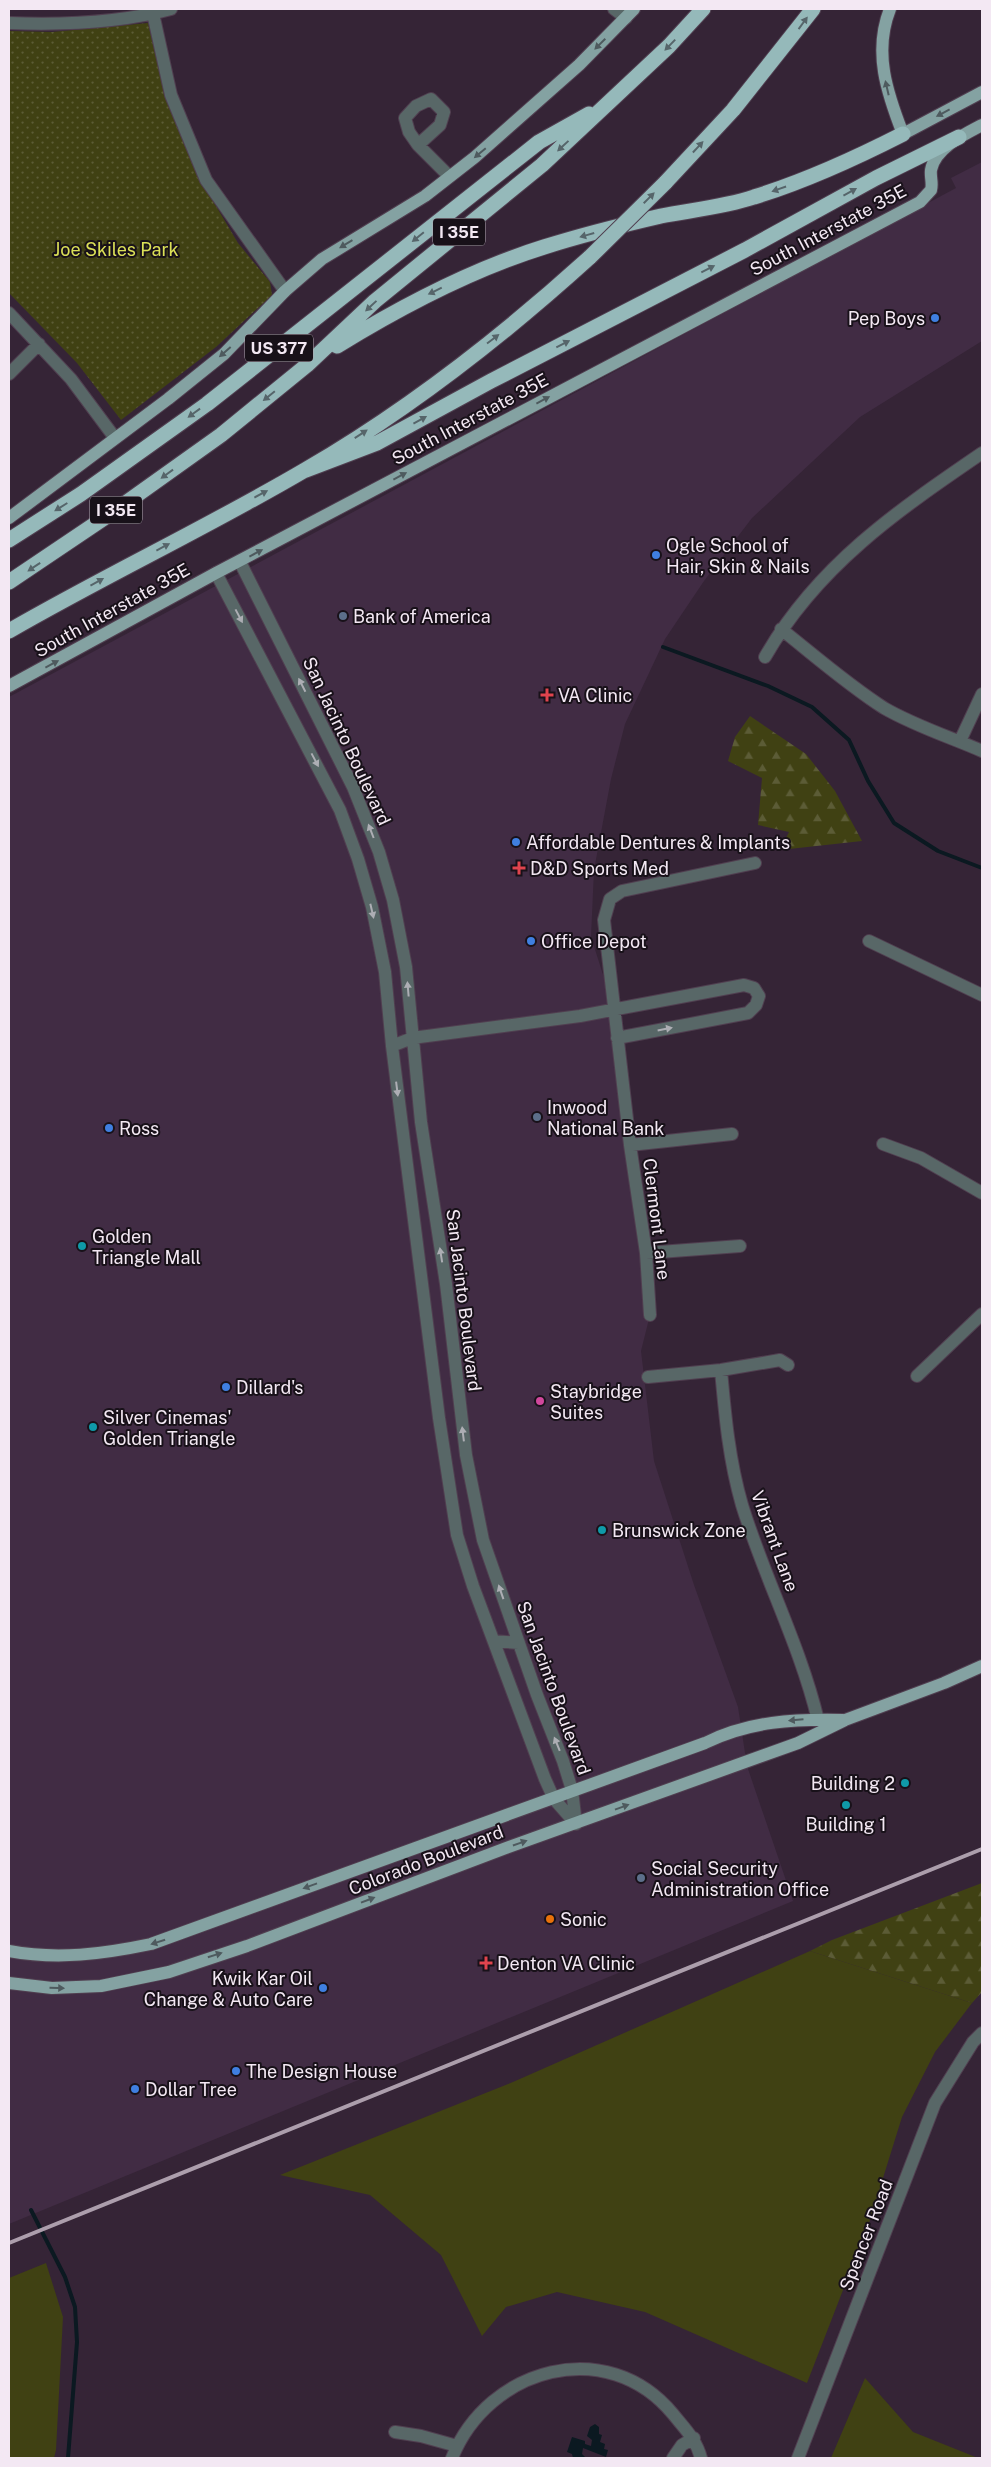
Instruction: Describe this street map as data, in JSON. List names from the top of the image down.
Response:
{
  "streets": {
    "highway": ["I 35E", "US 377"],
    "main road": ["South Interstate 35E", "Colorado Boulevard"],
    "street": [
      "San Jacinto Boulevard",
      "Clermont Lane",
      "Vibrant Lane",
      "Spencer Road"
    ]
  },
  "crossings": [
    ["South Interstate 35E", "San Jacinto Boulevard"],
    ["I 35E", "US 377"],
    ["San Jacinto Boulevard", "Colorado Boulevard"],
    ["Vibrant Lane", "Colorado Boulevard"]
  ],
  "one_way": ["South Interstate 35E"],
  "parks": ["Joe Skiles Park"],
  "places": {
    "other": [
      "Pep Boys",
      "Ogle School of Hair, Skin & Nails",
      "Bank of America",
      "Affordable Dentures & Implants",
      "Office Depot",
      "Inwood National Bank",
      "Ross",
      "Golden Triangle Mall",
      "Dillard's",
      "Staybridge Suites",
      "Silver Cinemas' Golden Triangle",
      "Brunswick Zone",
      "Building 2",
      "Building 1",
      "Social Security Administration Office",
      "Sonic",
      "Kwik Kar Oil Change & Auto Care",
      "The Design House",
      "Dollar Tree"
    ],
    "health": ["VA Clinic", "D&D Sports Med", "Denton VA Clinic"]
  }
}
